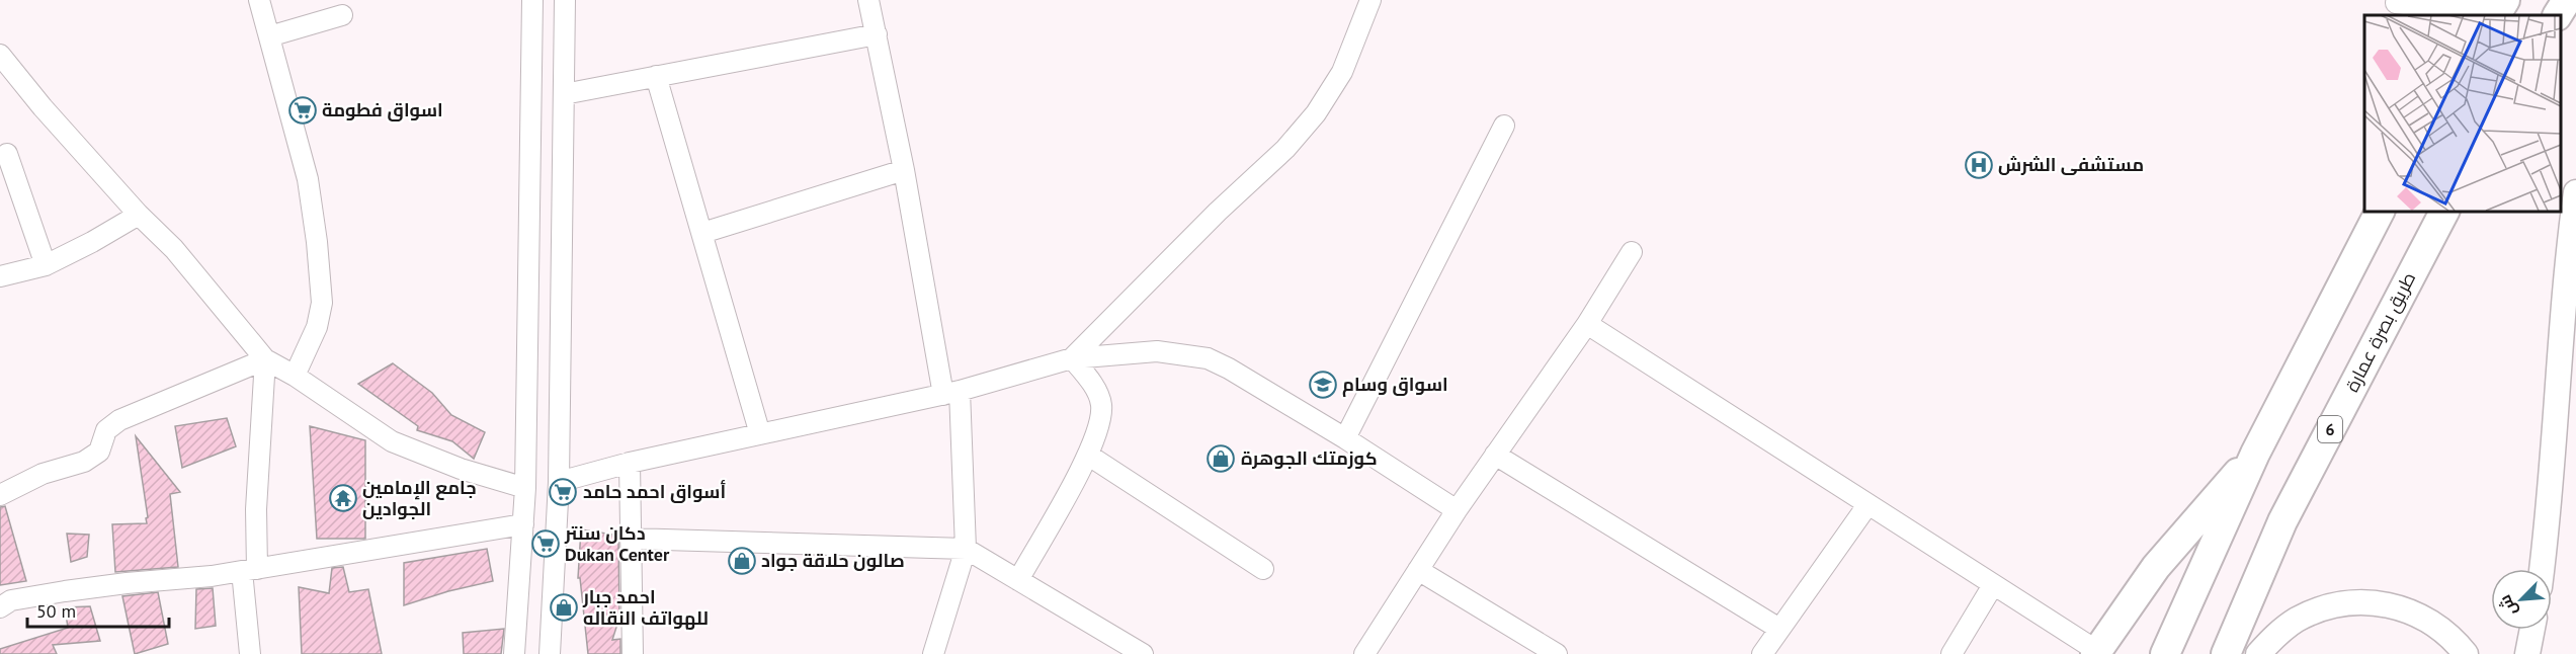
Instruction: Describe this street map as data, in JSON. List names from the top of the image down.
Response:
{
  "streets": {
    "highway": ["طريق بصرة عمارة", "6"]
  },
  "places": {
    "supermarket": ["اسواق فطومة", "أسواق احمد حامد", "دكان سنتر Dukan Center"],
    "hospital": ["مستشفى الشرش"],
    "school or university": ["اسواق وسام"],
    "shop": ["كوزمتك الجوهرة", "صالون حلاقة جواد", "احمد جبار للهواتف النقاله"],
    "temple": ["جامع الإمامين الجوادين"]
  },
  "scale_bar": "50 m",
  "north": "bottom left"
}
